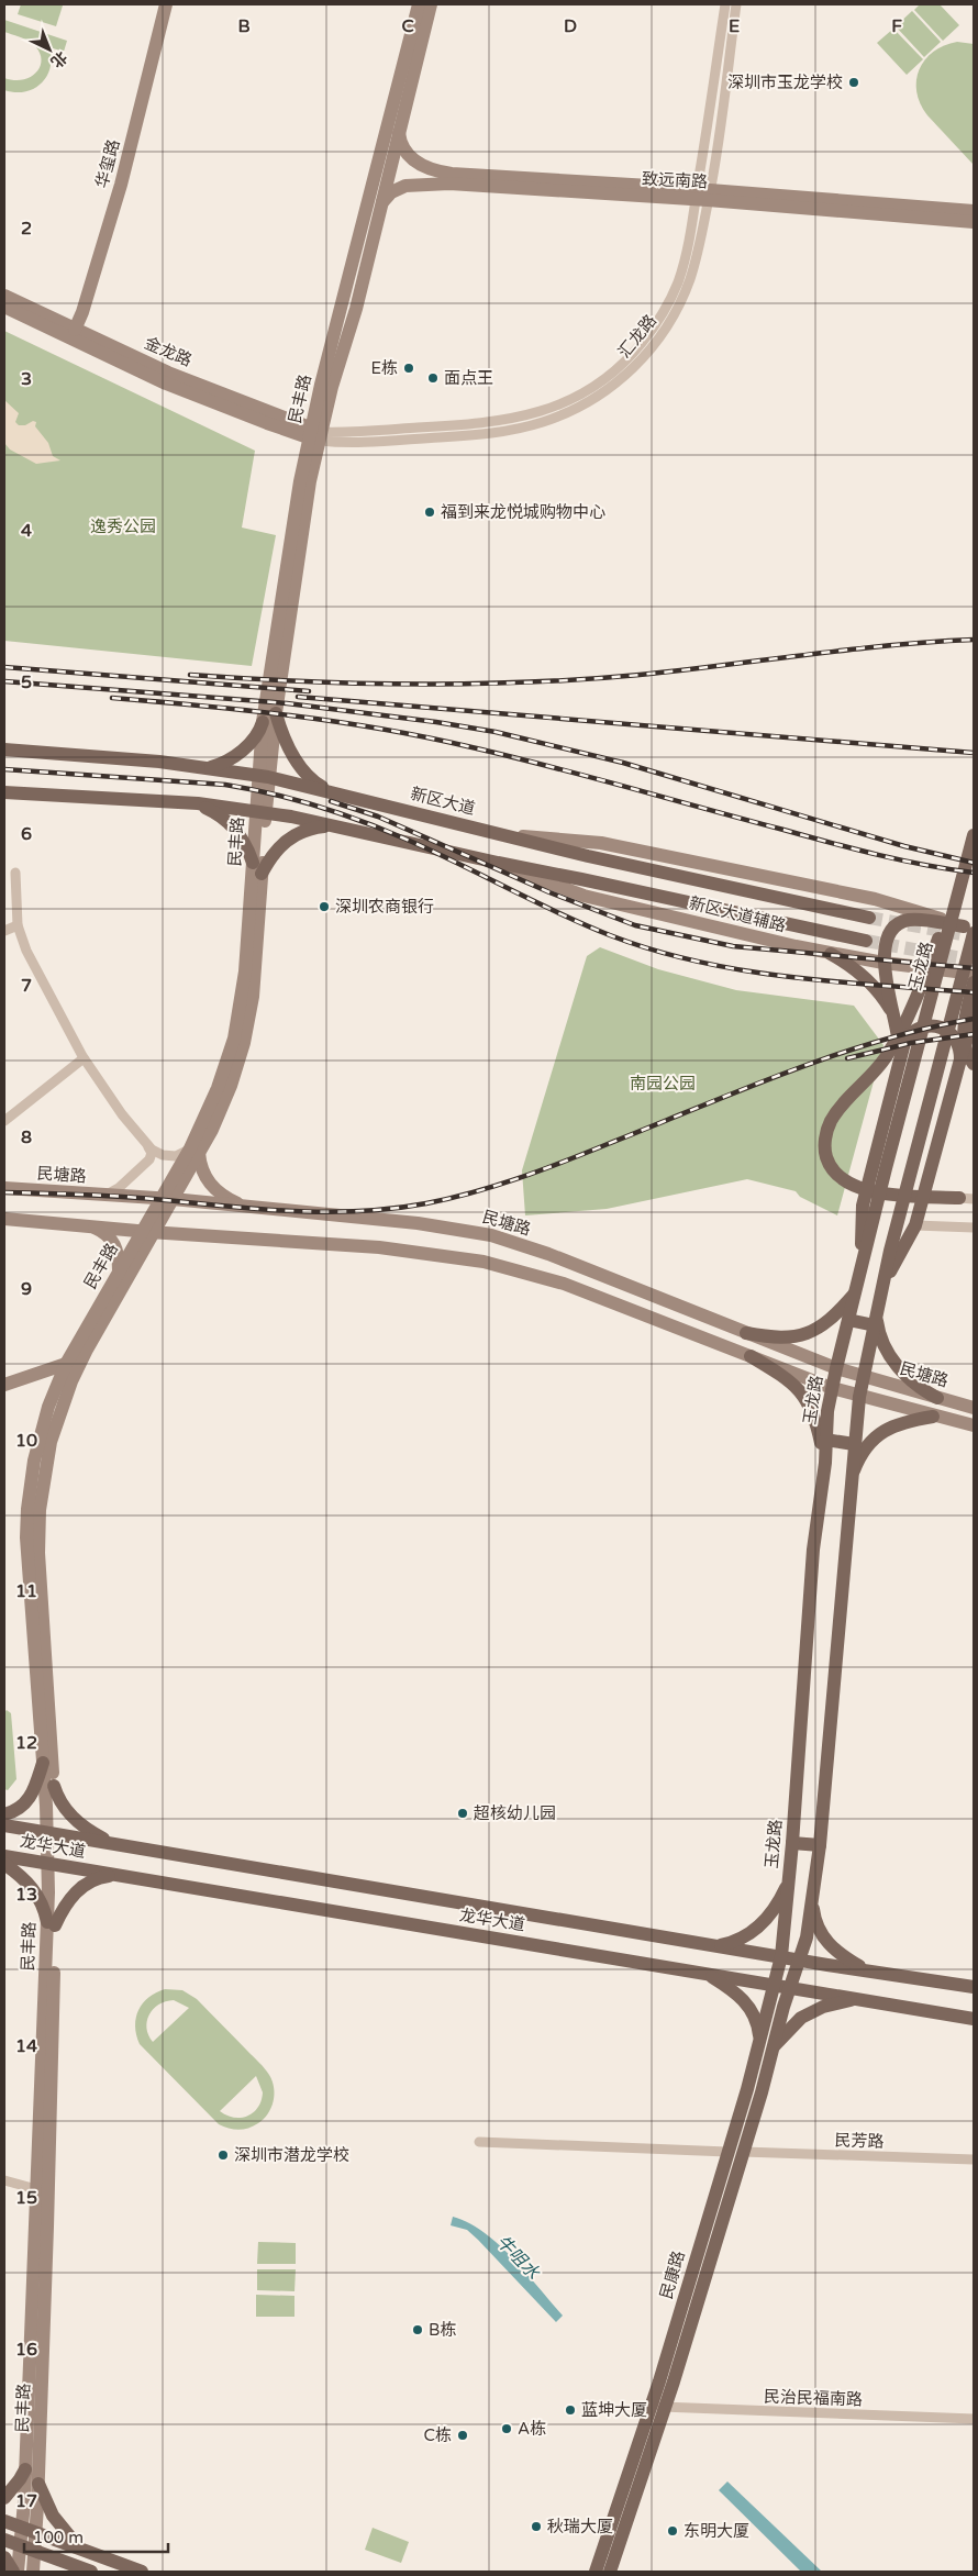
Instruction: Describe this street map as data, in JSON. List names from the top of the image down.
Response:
{
  "streets": {
    "main road": [
      "华玺路",
      "致远南路",
      "金龙路",
      "民丰路",
      "新区大道",
      "新区大道辅路",
      "玉龙路",
      "民塘路",
      "龙华大道",
      "民康路"
    ],
    "street": ["汇龙路", "民芳路", "民治民福南路"]
  },
  "crossings": [
    ["华玺路", "金龙路"],
    ["致远南路", "汇龙路"],
    ["致远南路", "民丰路"],
    ["汇龙路", "金龙路"],
    ["汇龙路", "民丰路"],
    ["金龙路", "民丰路"],
    ["民丰路", "新区大道"],
    ["民丰路", "民塘路"],
    ["民丰路", "龙华大道"],
    ["玉龙路", "民塘路"],
    ["玉龙路", "龙华大道"],
    ["玉龙路", "民康路"],
    ["龙华大道", "民康路"],
    ["民芳路", "民康路"],
    ["民康路", "民治民福南路"]
  ],
  "water": ["牛咀水"],
  "parks": ["逸秀公园", "南园公园"],
  "places": [
    "深圳市玉龙学校",
    "E栋",
    "面点王",
    "福到来龙悦城购物中心",
    "深圳农商银行",
    "超核幼儿园",
    "深圳市潜龙学校",
    "B栋",
    "蓝坤大厦",
    "A栋",
    "C栋",
    "秋瑞大厦",
    "东明大厦"
  ],
  "scale_bar": "100 m",
  "north": "bottom right",
  "grid": {
    "columns": [
      "B",
      "C",
      "D",
      "E",
      "F"
    ],
    "rows": [
      "2",
      "3",
      "4",
      "5",
      "6",
      "7",
      "8",
      "9",
      "10",
      "11",
      "12",
      "13",
      "14",
      "15",
      "16",
      "17"
    ]
  }
}
